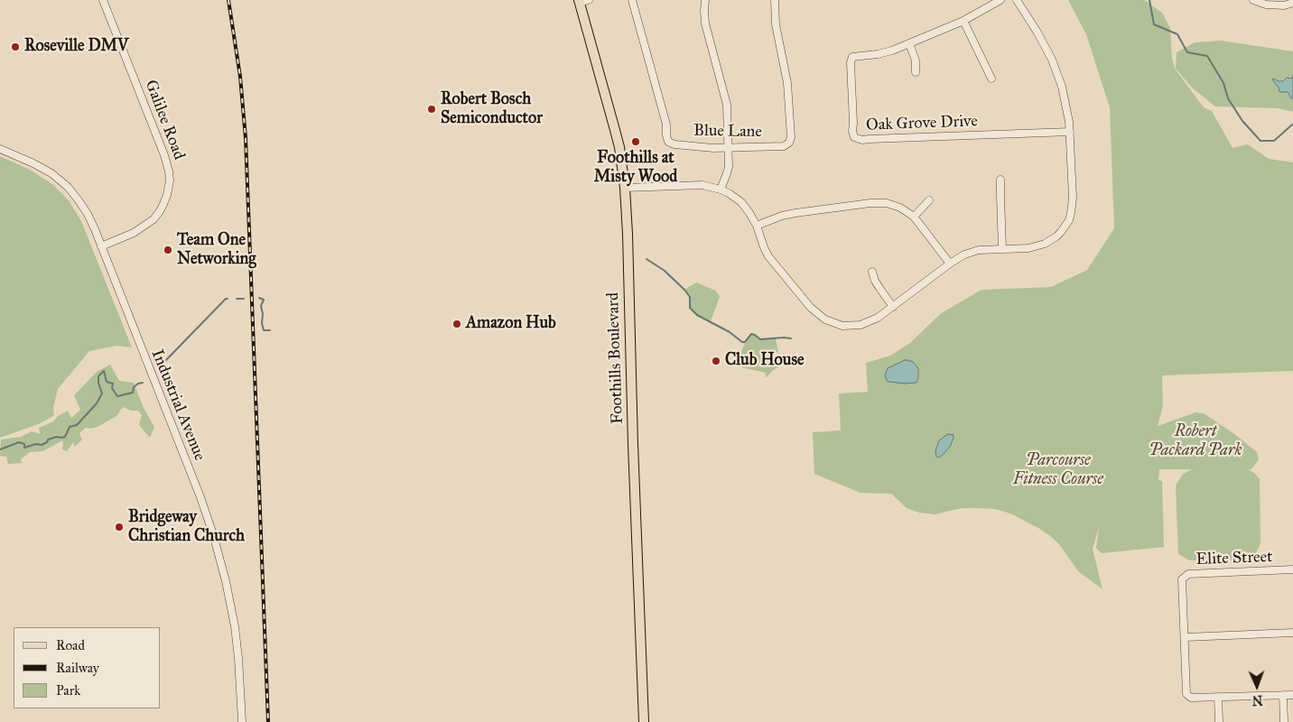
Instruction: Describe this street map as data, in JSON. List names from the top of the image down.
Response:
{
  "streets": {
    "main road": ["Foothills Boulevard"],
    "street": [
      "Galilee Road",
      "Oak Grove Drive",
      "Blue Lane",
      "Industrial Avenue",
      "Elite Street"
    ]
  },
  "crossings": [
    ["Galilee Road", "Industrial Avenue"]
  ],
  "parks": ["Robert Packard Park", "Parcourse Fitness Course"],
  "places": [
    "Roseville DMV",
    "Robert Bosch Semiconductor",
    "Foothills at Misty Wood",
    "Team One Networking",
    "Amazon Hub",
    "Club House",
    "Bridgeway Christian Church"
  ],
  "legend": ["Road", "Railway", "Park"],
  "north": "bottom"
}
